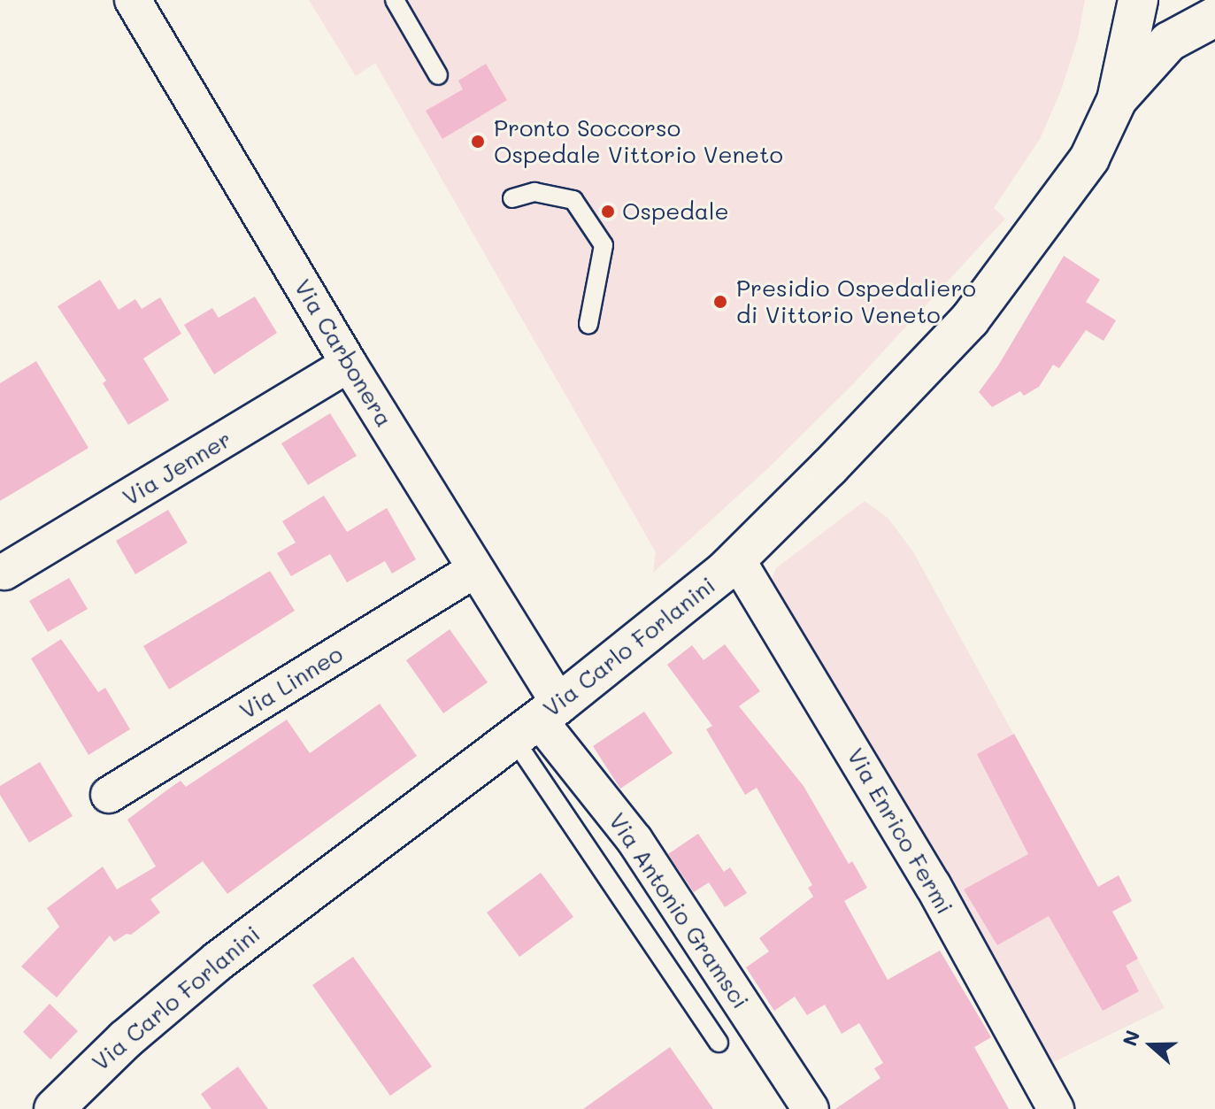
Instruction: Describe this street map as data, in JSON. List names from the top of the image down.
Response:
{
  "streets": {
    "street": [
      "Via Carbonera",
      "Via Jenner",
      "Via Carlo Forlanini",
      "Via Linneo",
      "Via Enrico Fermi",
      "Via Antonio Gramsci"
    ]
  },
  "crossings": [
    ["Via Carbonera", "Via Jenner"],
    ["Via Carbonera", "Via Carlo Forlanini"],
    ["Via Carbonera", "Via Linneo"],
    ["Via Carbonera", "Via Antonio Gramsci"],
    ["Via Carlo Forlanini", "Via Enrico Fermi"],
    ["Via Carlo Forlanini", "Via Antonio Gramsci"]
  ],
  "places": ["Pronto Soccorso Ospedale Vittorio Veneto", "Ospedale", "Presidio Ospedaliero di Vittorio Veneto"],
  "north": "left"
}
